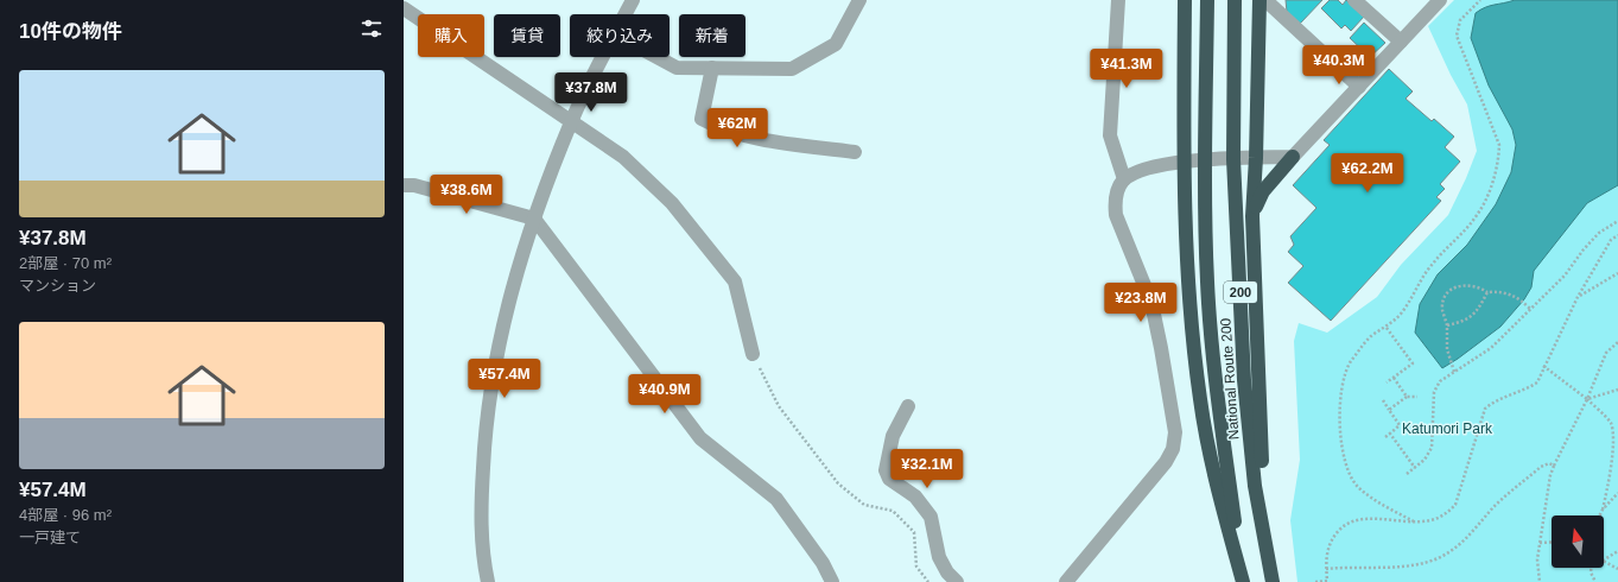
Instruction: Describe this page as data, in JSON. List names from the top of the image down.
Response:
{
  "streets": {
    "highway": ["200", "National Route 200"]
  },
  "parks": ["Katumori Park"],
  "north": "top",
  "page": {
    "heading": "10件の物件",
    "chip": [
      "購入",
      "賃貸",
      "絞り込み",
      "新着"
    ],
    "price": [
      "¥40.3M",
      "¥41.3M",
      "¥37.8M",
      "¥62M",
      "¥62.2M",
      "¥38.6M",
      "¥23.8M",
      "¥57.4M",
      "¥40.9M",
      "¥32.1M"
    ],
    "list": [
      {
        "name": "¥37.8M",
        "note": "2部屋 · 70 m² · マンション"
      },
      {
        "name": "¥57.4M",
        "note": "4部屋 · 96 m² · 一戸建て"
      }
    ]
  }
}
